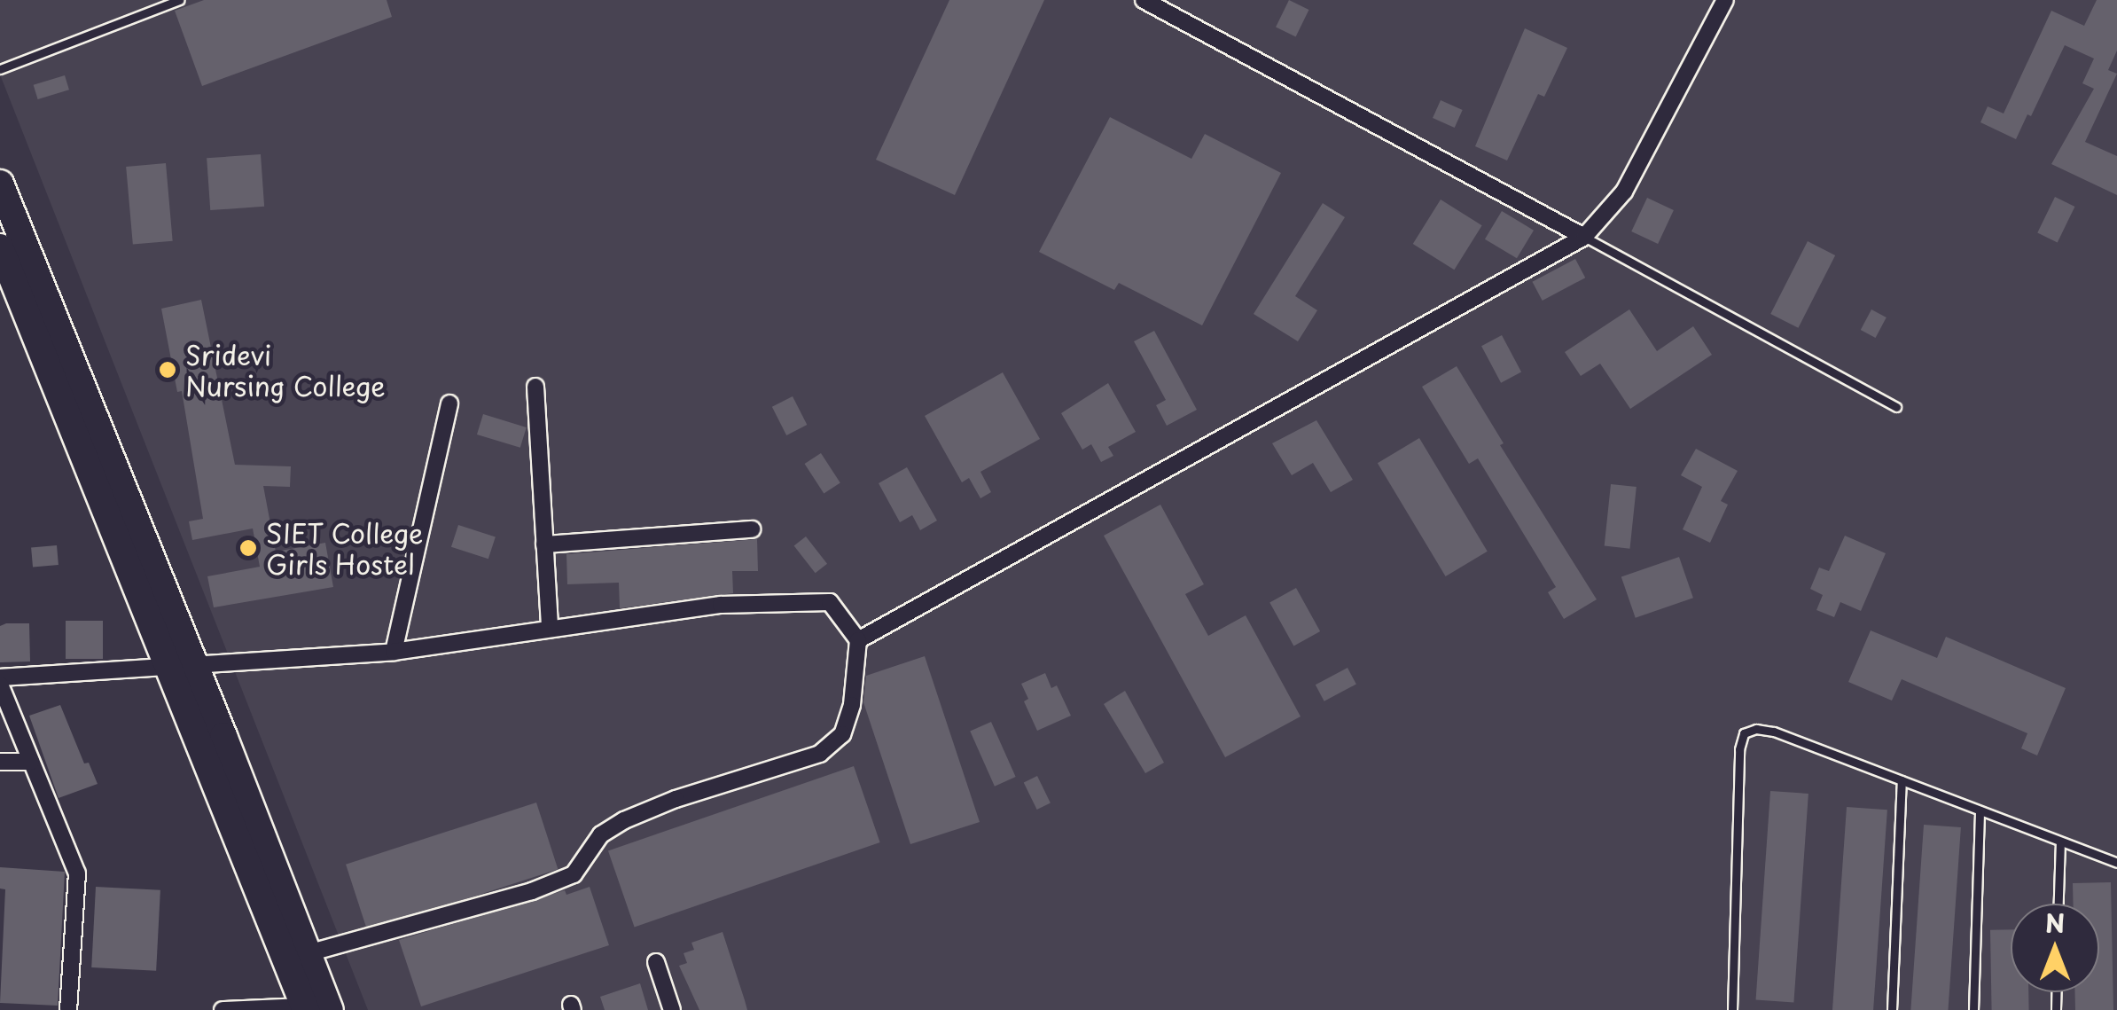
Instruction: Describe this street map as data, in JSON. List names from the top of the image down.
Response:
{
  "places": ["Sridevi Nursing College", "SIET College Girls Hostel"],
  "north": "top"
}
